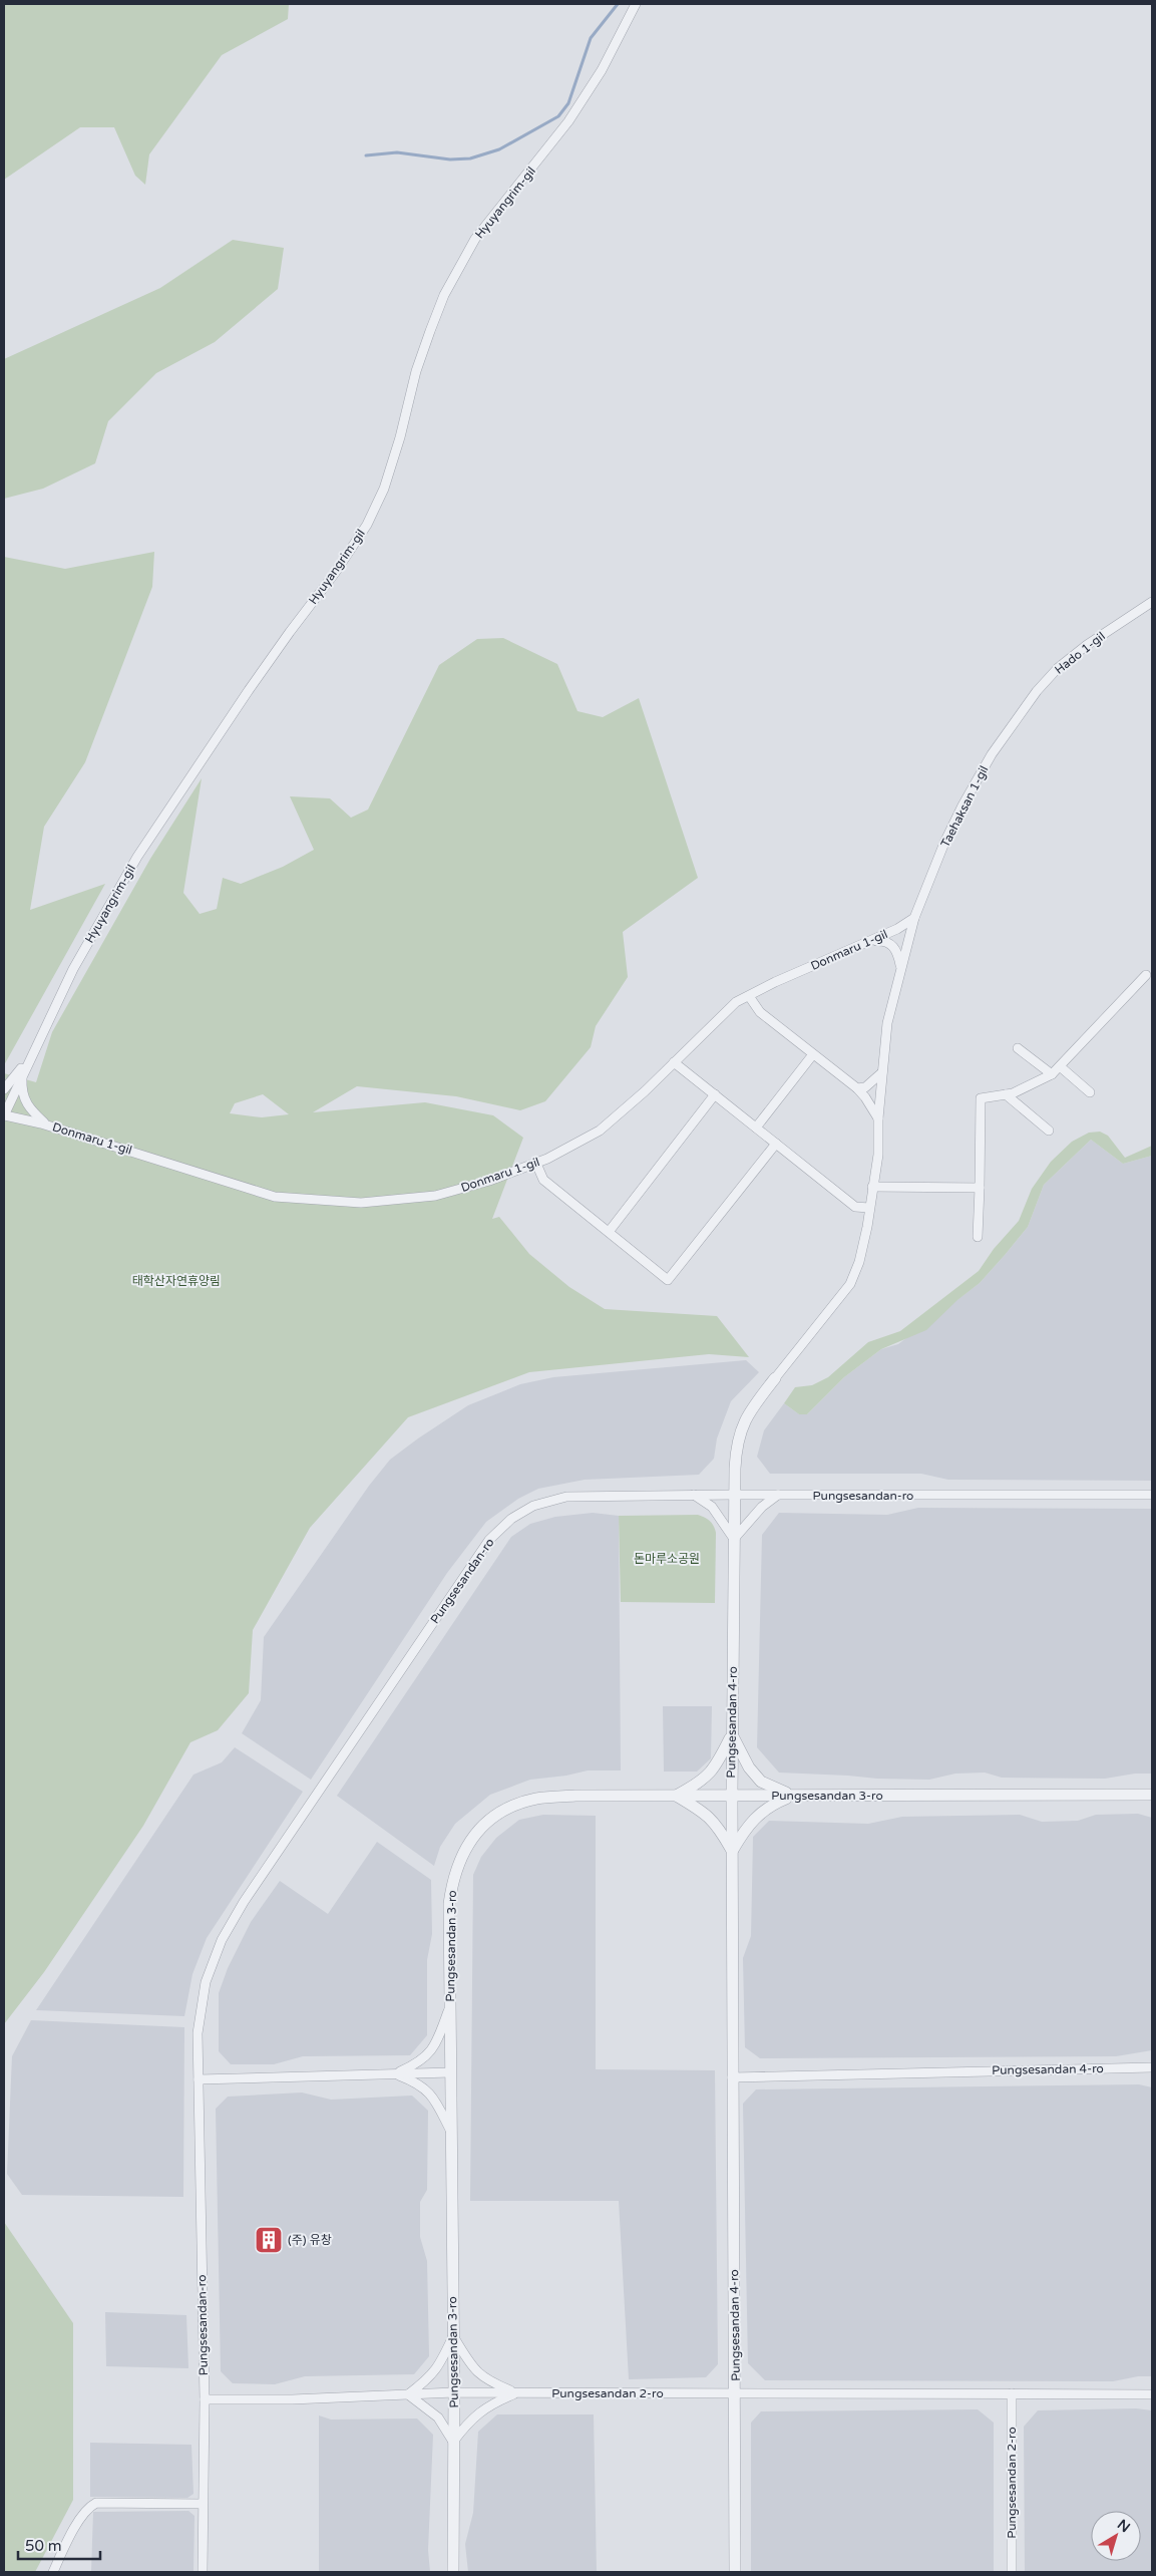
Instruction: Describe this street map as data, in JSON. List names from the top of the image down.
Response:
{
  "streets": {
    "street": [
      "Hyuyangrim-gil",
      "Hado 1-gil",
      "Taehaksan 1-gil",
      "Donmaru 1-gil",
      "Pungsesandan-ro",
      "Pungsesandan 4-ro",
      "Pungsesandan 3-ro",
      "Pungsesandan 2-ro"
    ]
  },
  "crossings": [
    ["Hyuyangrim-gil", "Donmaru 1-gil"],
    ["Hado 1-gil", "Taehaksan 1-gil"],
    ["Taehaksan 1-gil", "Donmaru 1-gil"],
    ["Pungsesandan-ro", "Pungsesandan 4-ro"],
    ["Pungsesandan-ro", "Pungsesandan 2-ro"],
    ["Pungsesandan 4-ro", "Pungsesandan 3-ro"],
    ["Pungsesandan 4-ro", "Pungsesandan 2-ro"],
    ["Pungsesandan 3-ro", "Pungsesandan 2-ro"]
  ],
  "parks": ["태학산자연휴양림", "돈마루소공원"],
  "places": {
    "building": ["(주) 유창"]
  },
  "scale_bar": "50 m",
  "north": "top right"
}
